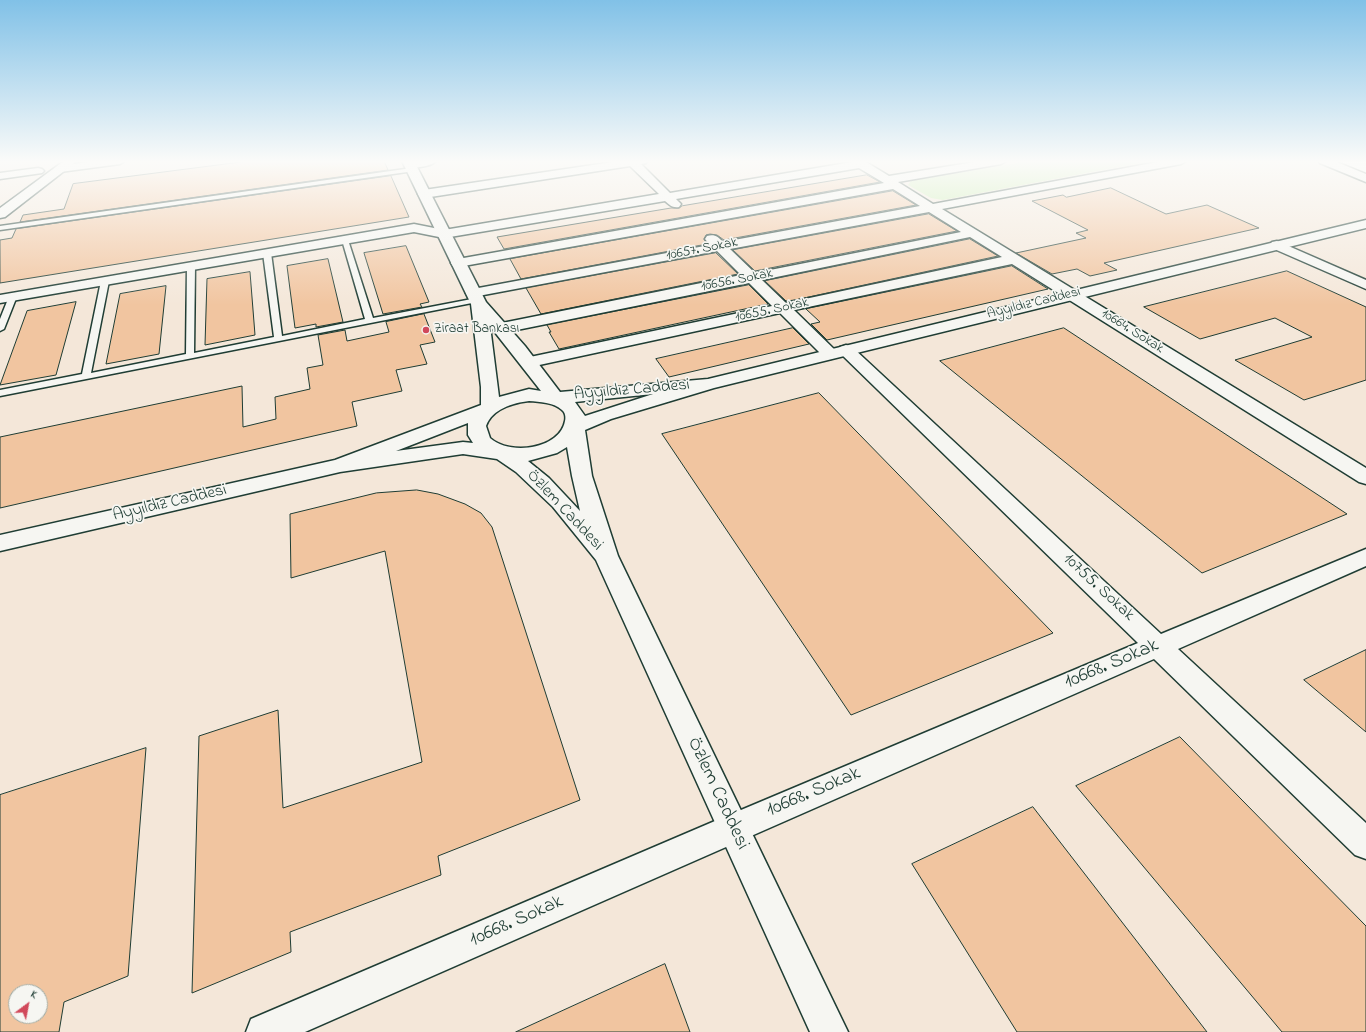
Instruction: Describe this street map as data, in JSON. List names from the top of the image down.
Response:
{
  "streets": {
    "street": [
      "10657. Sokak",
      "10656. Sokak",
      "Ayyıldız Caddesi",
      "10655. Sokak",
      "10664. Sokak",
      "Özlem Caddesi",
      "10755. Sokak",
      "10668. Sokak"
    ]
  },
  "crossings": [
    ["10657. Sokak", "10755. Sokak"],
    ["10656. Sokak", "10664. Sokak"],
    ["10656. Sokak", "10755. Sokak"],
    ["Ayyıldız Caddesi", "10664. Sokak"],
    ["Ayyıldız Caddesi", "Özlem Caddesi"],
    ["Ayyıldız Caddesi", "10755. Sokak"],
    ["10655. Sokak", "10664. Sokak"],
    ["10655. Sokak", "10755. Sokak"],
    ["Özlem Caddesi", "10668. Sokak"],
    ["10755. Sokak", "10668. Sokak"]
  ],
  "places": ["Ziraat Bankası"],
  "north": "top right"
}
